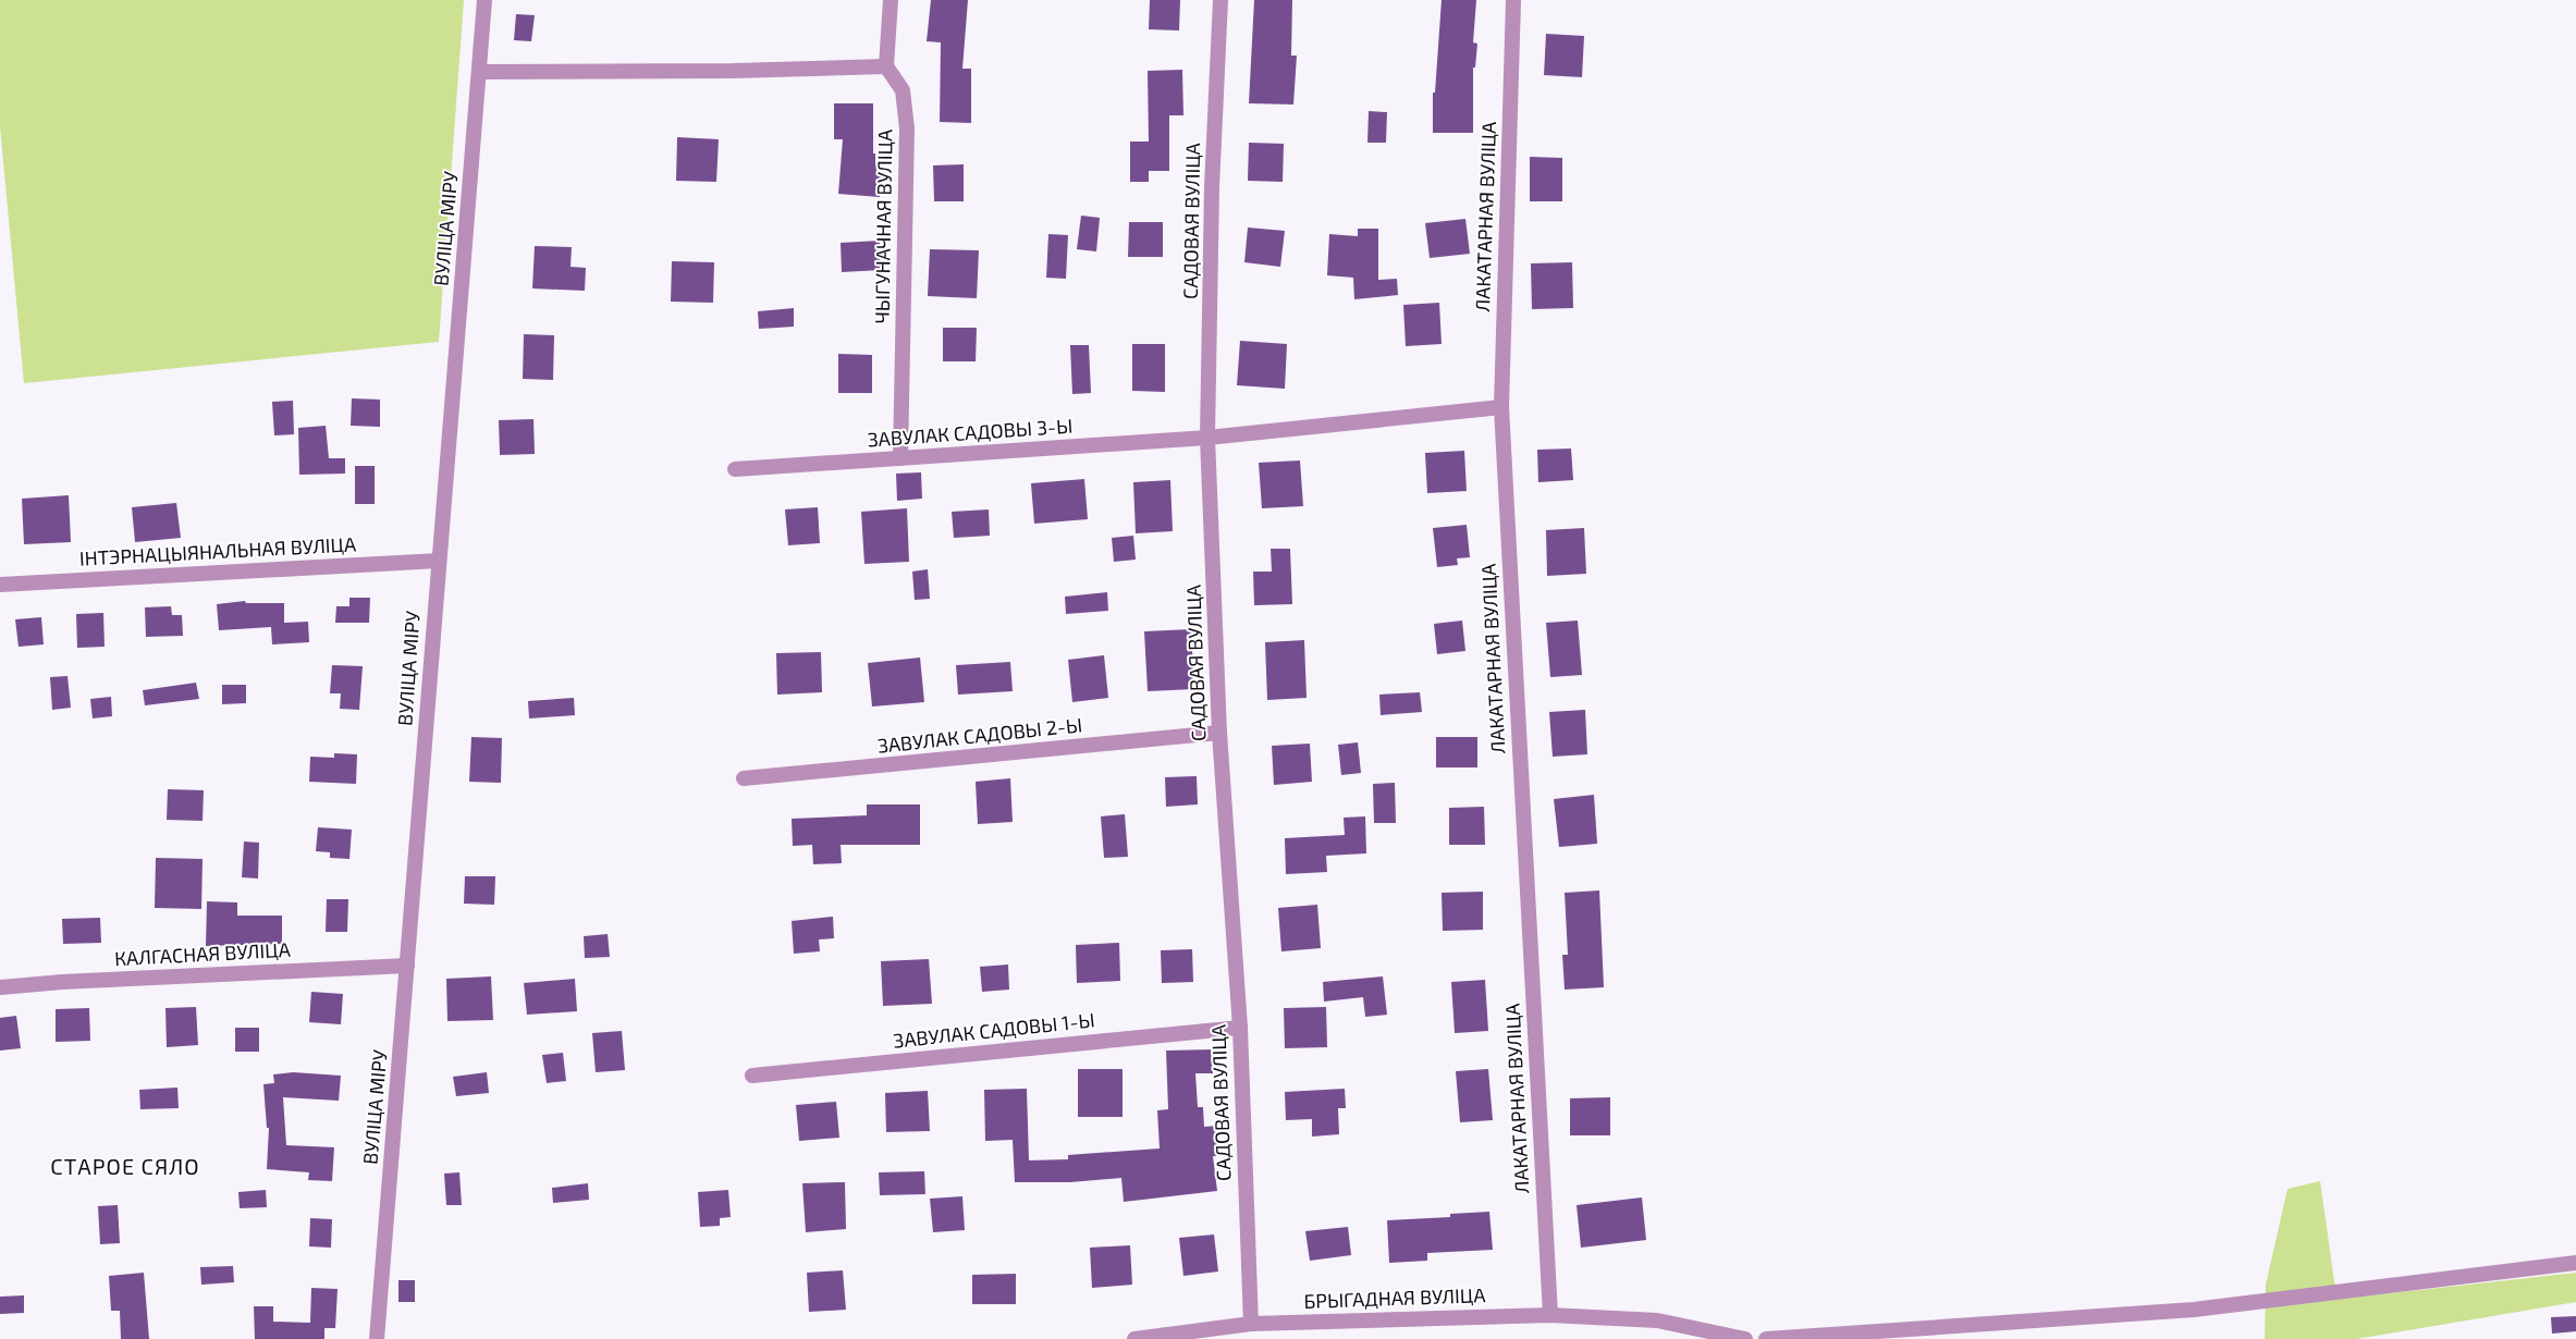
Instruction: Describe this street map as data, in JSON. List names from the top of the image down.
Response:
{
  "streets": {
    "street": [
      "ЛАКАТАРНАЯ ВУЛІЦА",
      "САДОВАЯ ВУЛІЦА",
      "ЧЫГУНАЧНАЯ ВУЛІЦА",
      "ВУЛІЦА МІРУ",
      "ЗАВУЛАК САДОВЫ 3-Ы",
      "ІНТЭРНАЦЫЯНАЛЬНАЯ ВУЛІЦА",
      "ЗАВУЛАК САДОВЫ 2-Ы",
      "КАЛГАСНАЯ ВУЛІЦА",
      "ЗАВУЛАК САДОВЫ 1-Ы",
      "БРЫГАДНАЯ ВУЛІЦА"
    ]
  },
  "crossings": [
    ["ЛАКАТАРНАЯ ВУЛІЦА", "ЗАВУЛАК САДОВЫ 3-Ы"],
    ["ЛАКАТАРНАЯ ВУЛІЦА", "БРЫГАДНАЯ ВУЛІЦА"],
    ["САДОВАЯ ВУЛІЦА", "ЗАВУЛАК САДОВЫ 3-Ы"],
    ["САДОВАЯ ВУЛІЦА", "ЗАВУЛАК САДОВЫ 2-Ы"],
    ["САДОВАЯ ВУЛІЦА", "ЗАВУЛАК САДОВЫ 1-Ы"],
    ["САДОВАЯ ВУЛІЦА", "БРЫГАДНАЯ ВУЛІЦА"],
    ["ЧЫГУНАЧНАЯ ВУЛІЦА", "ЗАВУЛАК САДОВЫ 3-Ы"],
    ["ВУЛІЦА МІРУ", "ІНТЭРНАЦЫЯНАЛЬНАЯ ВУЛІЦА"],
    ["ВУЛІЦА МІРУ", "КАЛГАСНАЯ ВУЛІЦА"]
  ],
  "districts": ["СТАРОЕ СЯЛО"]
}
